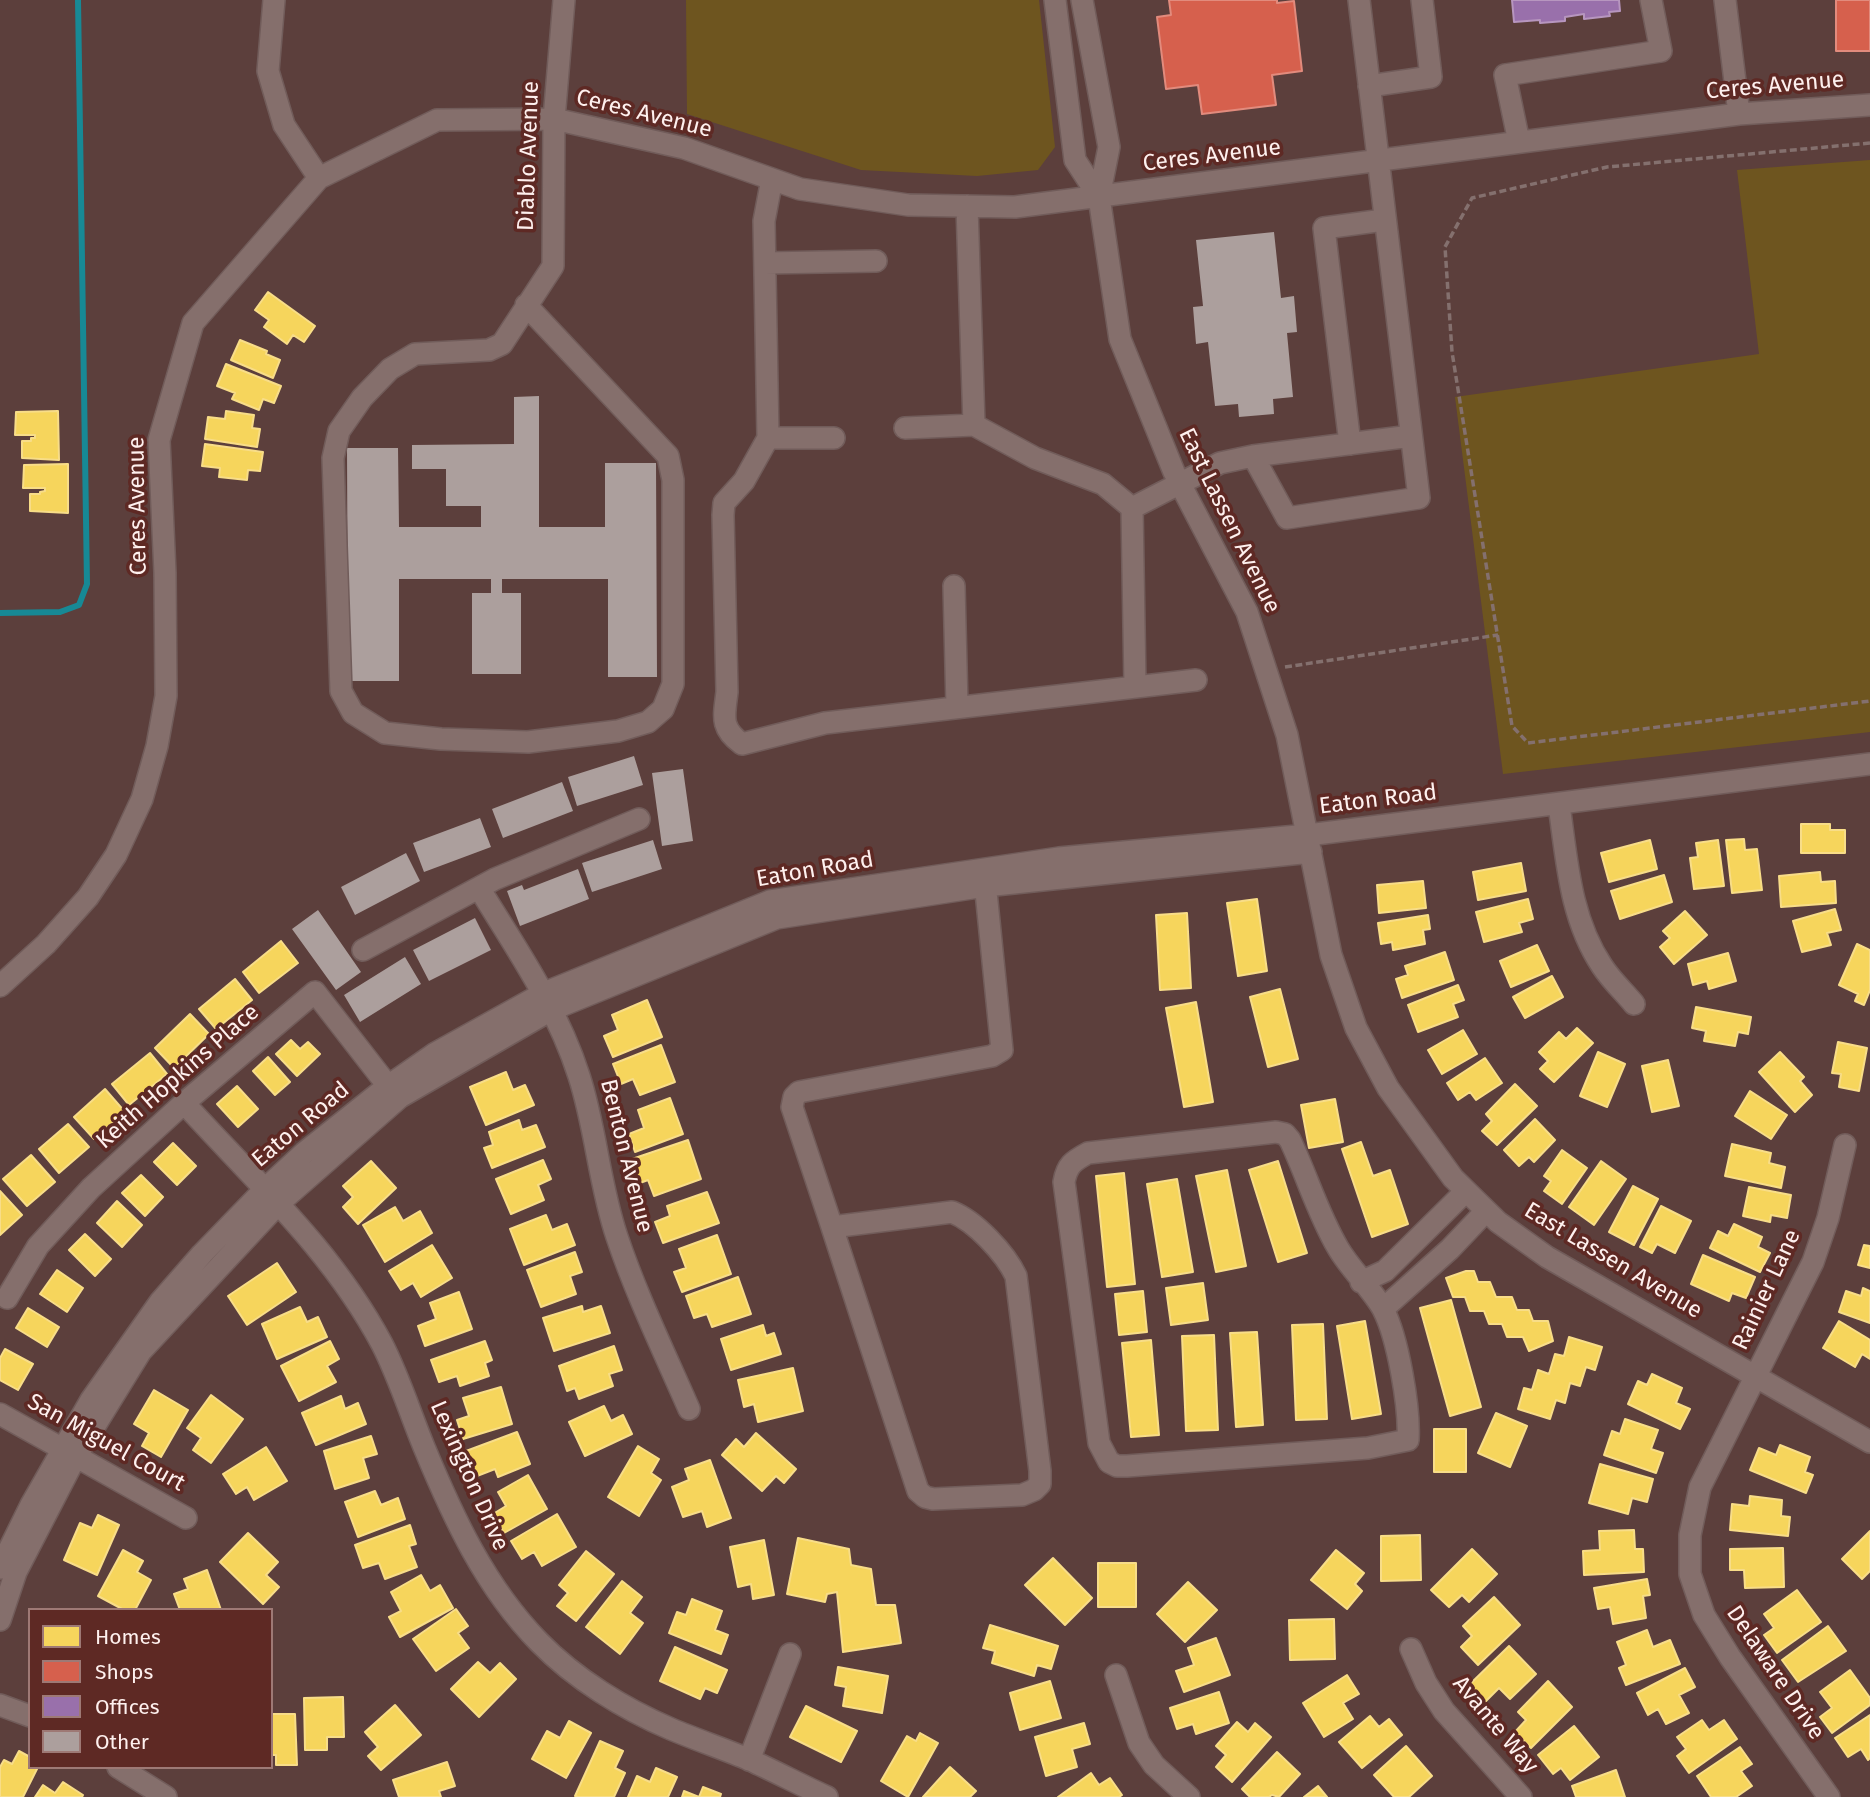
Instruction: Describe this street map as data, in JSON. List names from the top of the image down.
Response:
{
  "streets": {
    "street": [
      "Ceres Avenue",
      "Diablo Avenue",
      "East Lassen Avenue",
      "Eaton Road",
      "Keith Hopkins Place",
      "Benton Avenue",
      "Rainier Lane",
      "San Miguel Court",
      "Lexington Drive",
      "Delaware Drive",
      "Avante Way"
    ]
  },
  "crossings": [
    ["Ceres Avenue", "Diablo Avenue"],
    ["Ceres Avenue", "East Lassen Avenue"],
    ["East Lassen Avenue", "Eaton Road"],
    ["East Lassen Avenue", "Rainier Lane"],
    ["East Lassen Avenue", "Delaware Drive"],
    ["Eaton Road", "Keith Hopkins Place"],
    ["Eaton Road", "Benton Avenue"],
    ["Eaton Road", "San Miguel Court"],
    ["Eaton Road", "Lexington Drive"],
    ["Keith Hopkins Place", "Lexington Drive"],
    ["Rainier Lane", "Delaware Drive"]
  ],
  "legend": [
    "Homes",
    "Shops",
    "Offices",
    "Other"
  ]
}
